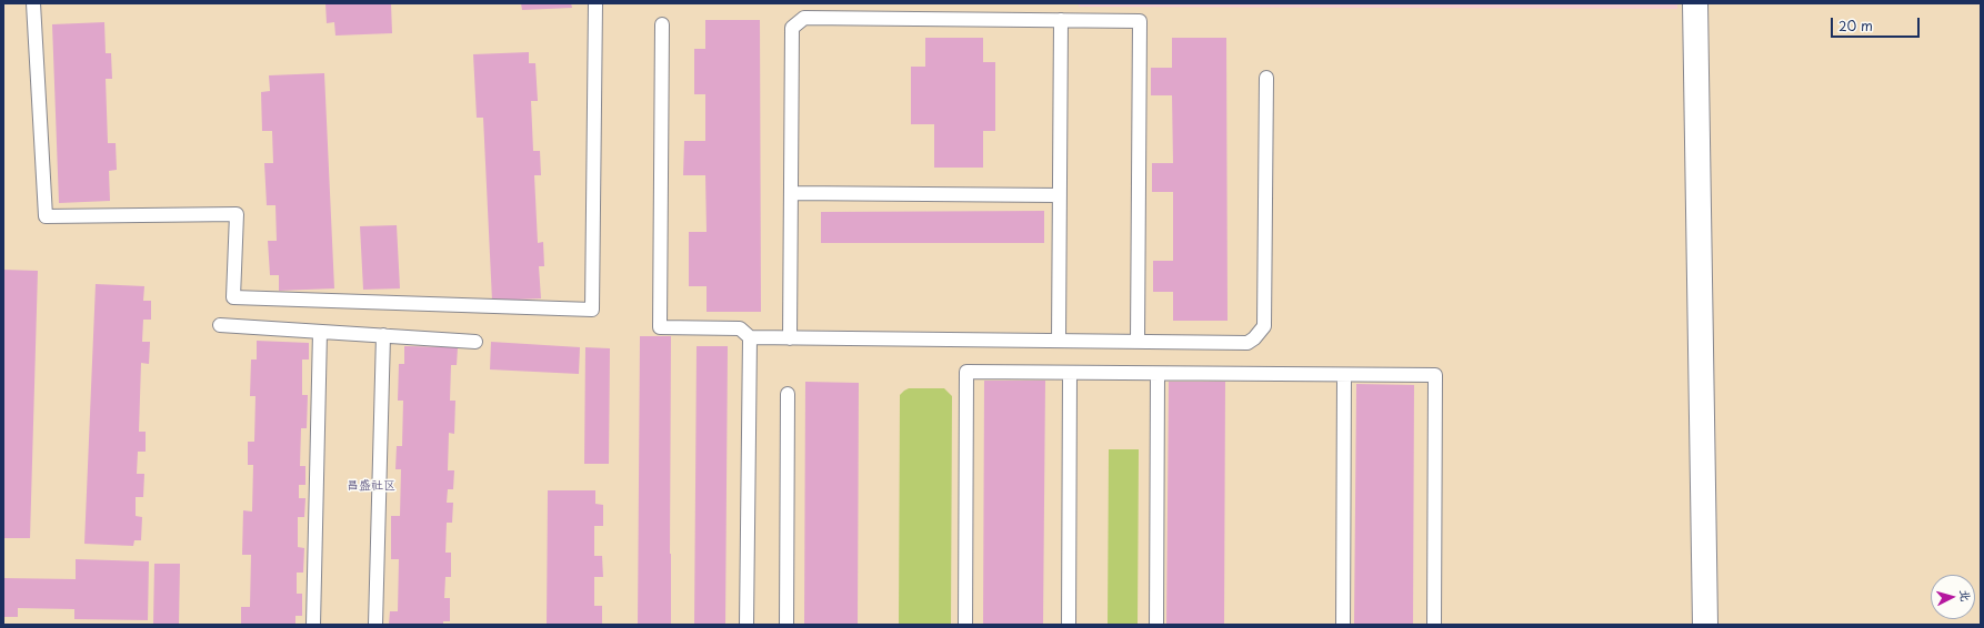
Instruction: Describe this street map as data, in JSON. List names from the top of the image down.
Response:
{
  "districts": ["昌盛社区"],
  "scale_bar": "20 m",
  "north": "right"
}
